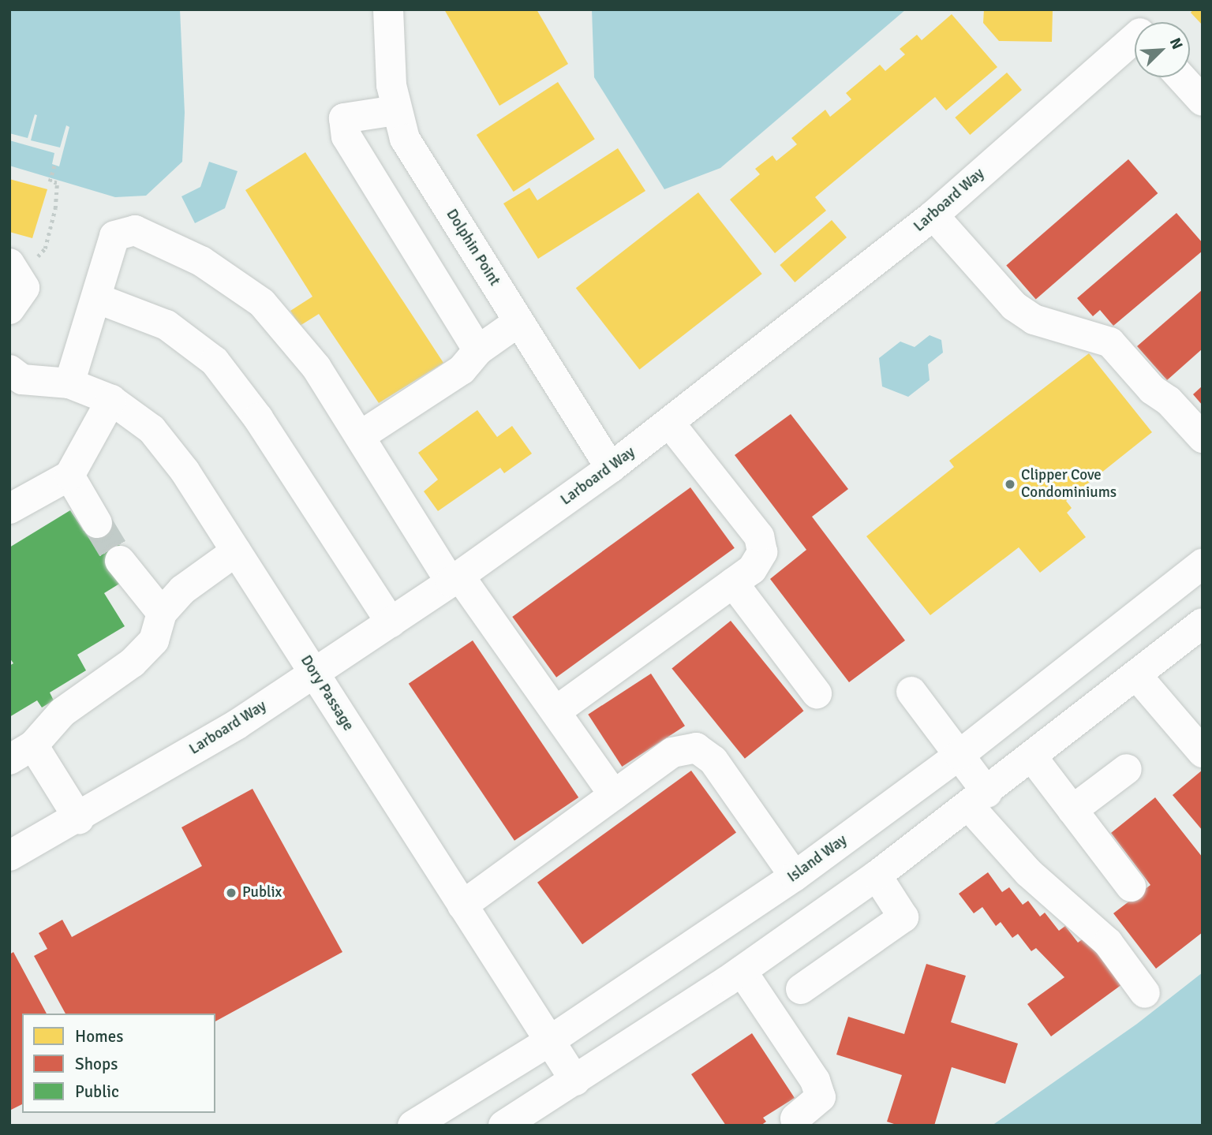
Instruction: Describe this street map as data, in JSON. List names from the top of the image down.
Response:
{
  "streets": {
    "street": [
      "Larboard Way",
      "Dolphin Point",
      "Dory Passage",
      "Island Way"
    ]
  },
  "crossings": [
    ["Larboard Way", "Dolphin Point"],
    ["Larboard Way", "Dory Passage"],
    ["Dory Passage", "Island Way"]
  ],
  "places": ["Clipper Cove Condominiums", "Publix"],
  "legend": ["Homes", "Shops", "Public"],
  "north": "top right"
}
